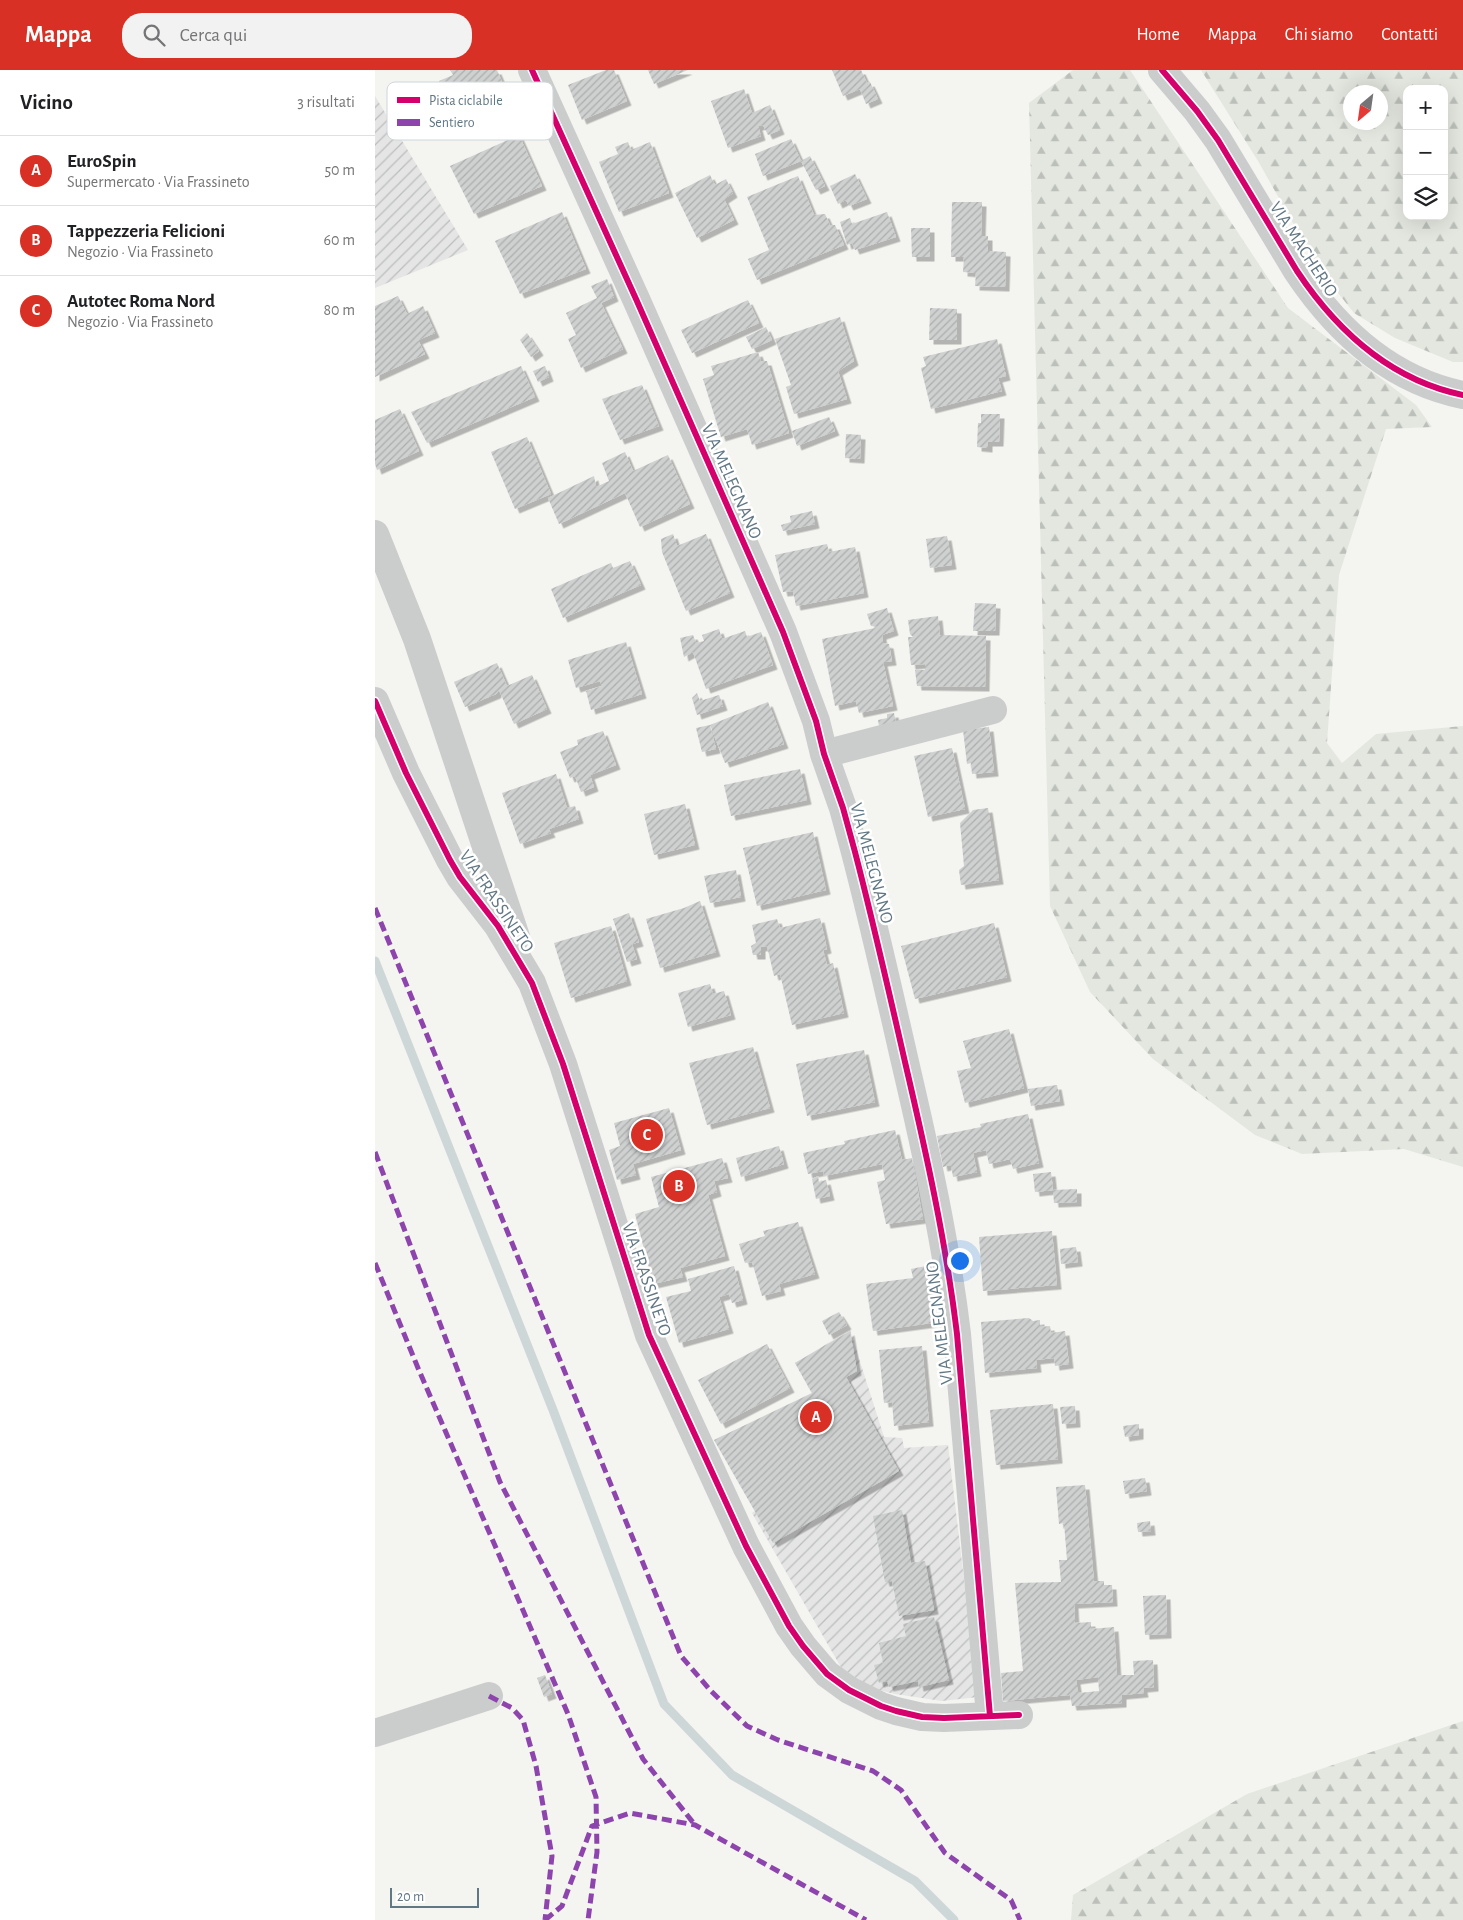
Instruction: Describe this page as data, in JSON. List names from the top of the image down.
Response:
{
  "streets": {
    "street": ["VIA MACHERIO", "VIA MELEGNANO", "VIA FRASSINETO"]
  },
  "crossings": [
    ["VIA MELEGNANO", "VIA FRASSINETO"]
  ],
  "legend": ["Pista ciclabile", "Sentiero"],
  "scale_bar": "20 m",
  "north": "bottom left",
  "page": {
    "header": "Mappa",
    "search": "Cerca qui",
    "nav": [
      "Home",
      "Mappa",
      "Chi siamo",
      "Contatti"
    ],
    "heading": ["Vicino", "3 risultati"],
    "map_buttons": ["+", "−"],
    "list": [
      {
        "mark": "A",
        "name": "EuroSpin",
        "note": "Supermercato · Via Frassineto",
        "value": "50 m"
      },
      {
        "mark": "B",
        "name": "Tappezzeria Felicioni",
        "note": "Negozio · Via Frassineto",
        "value": "60 m"
      },
      {
        "mark": "C",
        "name": "Autotec Roma Nord",
        "note": "Negozio · Via Frassineto",
        "value": "80 m"
      }
    ],
    "pins": ["C", "B", "A"],
    "scale": "20 m"
  }
}
